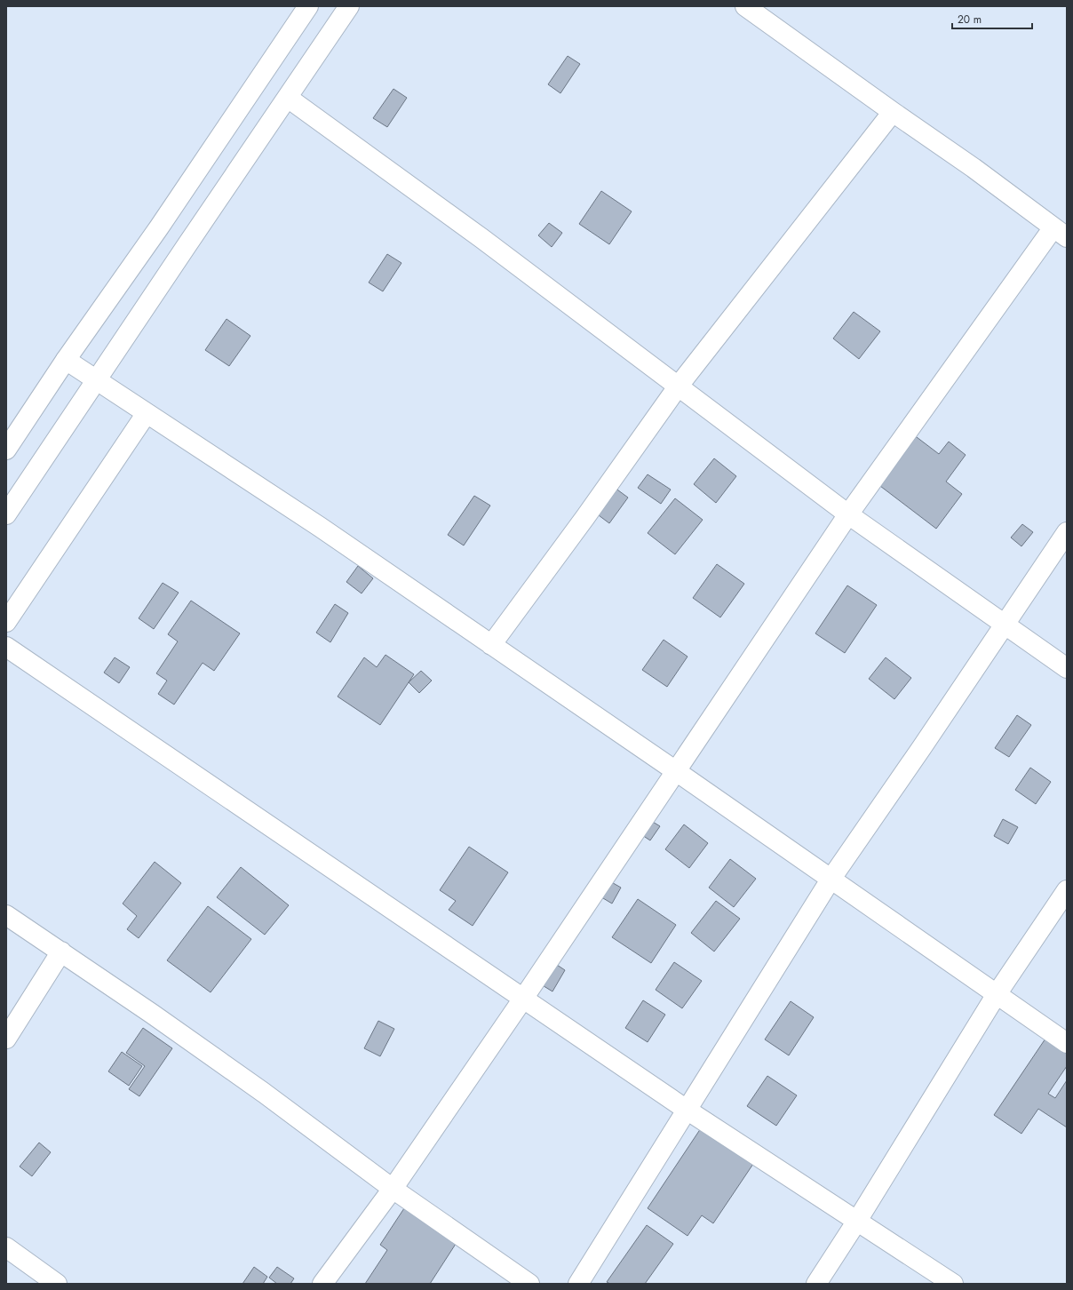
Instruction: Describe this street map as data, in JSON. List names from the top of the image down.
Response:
{
  "scale_bar": "20 m"
}
